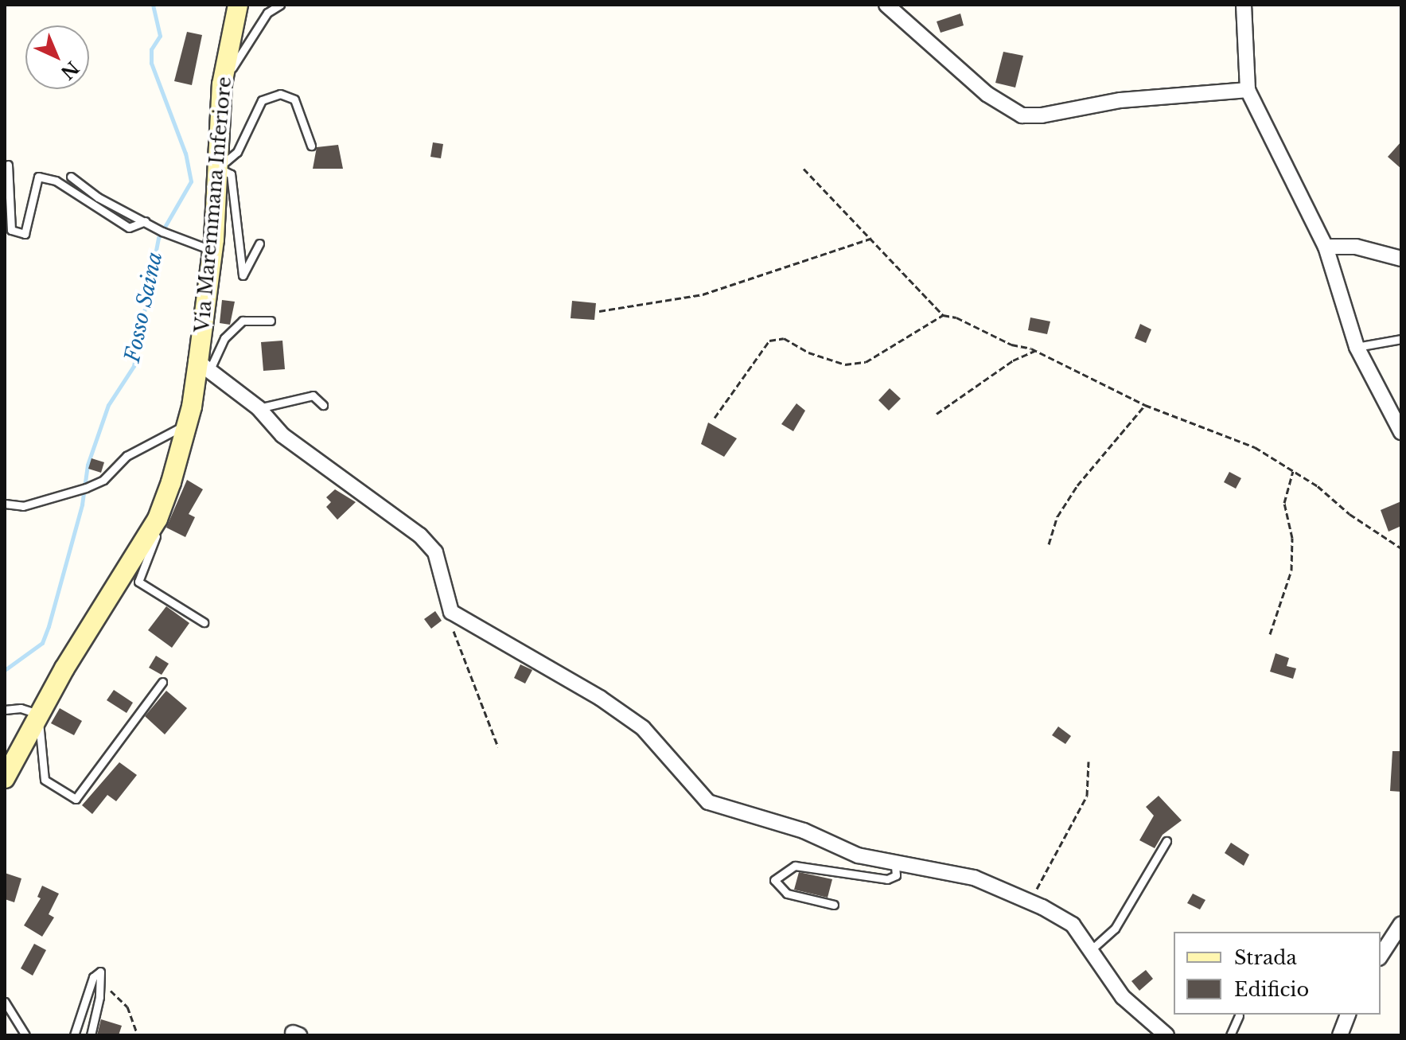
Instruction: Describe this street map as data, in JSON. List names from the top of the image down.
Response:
{
  "streets": {
    "main road": ["Via Maremmana Inferiore"]
  },
  "water": ["Fosso Saina"],
  "legend": ["Strada", "Edificio"],
  "north": "bottom right"
}
